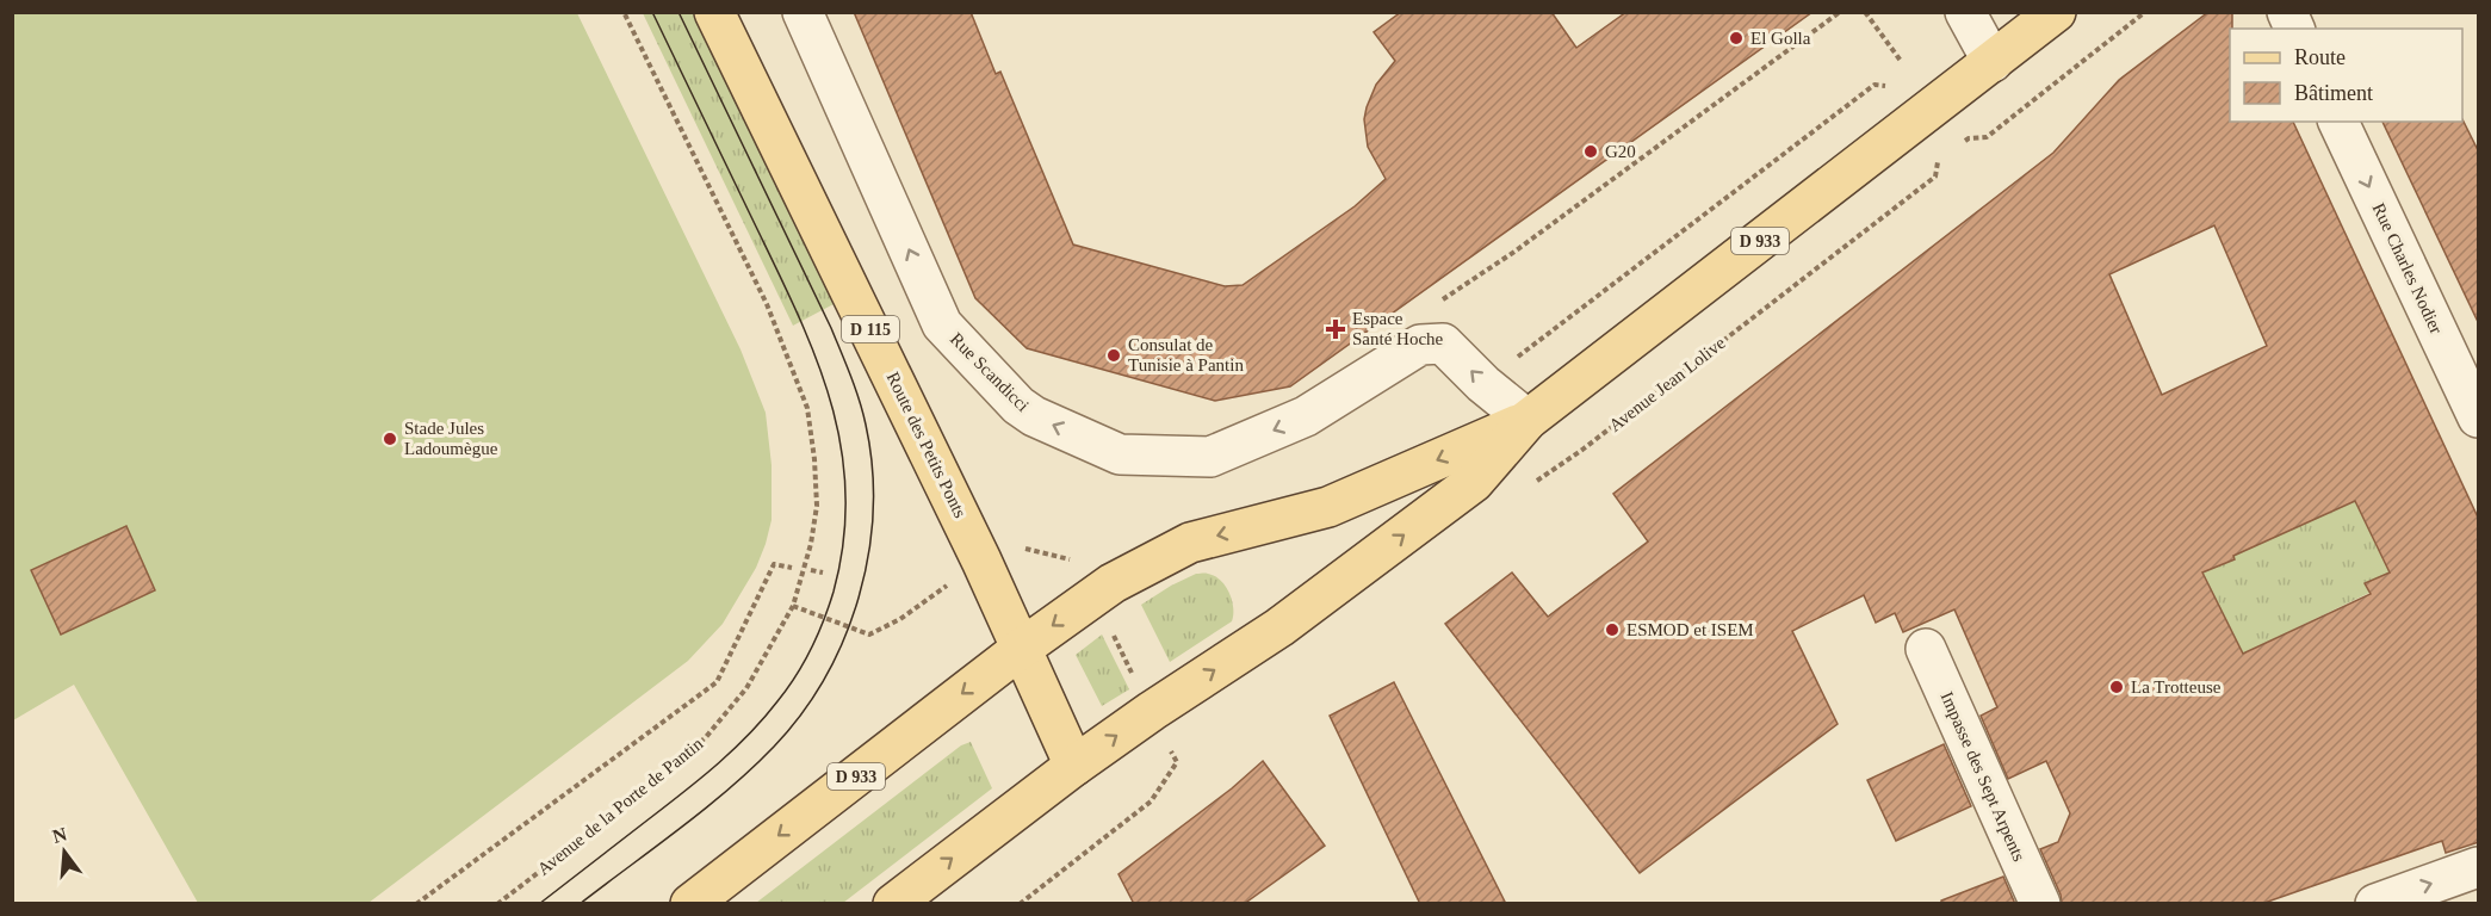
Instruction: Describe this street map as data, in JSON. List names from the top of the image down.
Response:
{
  "streets": {
    "main road": ["D 933", "D 115", "Route des Petits Ponts"],
    "street": ["Rue Charles Nodier", "Rue Scandicci", "Impasse des Sept Arpents"],
    "path": ["Avenue Jean Lolive", "Avenue de la Porte de Pantin"]
  },
  "crossings": [
    ["D 933", "Rue Scandicci"],
    ["D 933", "Route des Petits Ponts"]
  ],
  "one_way": ["Rue Charles Nodier"],
  "places": {
    "other": [
      "El Golla",
      "G20",
      "Consulat de Tunisie à Pantin",
      "Stade Jules Ladoumègue",
      "ESMOD et ISEM",
      "La Trotteuse"
    ],
    "health": ["Espace Santé Hoche"]
  },
  "legend": ["Route", "Bâtiment"],
  "north": "top"
}
